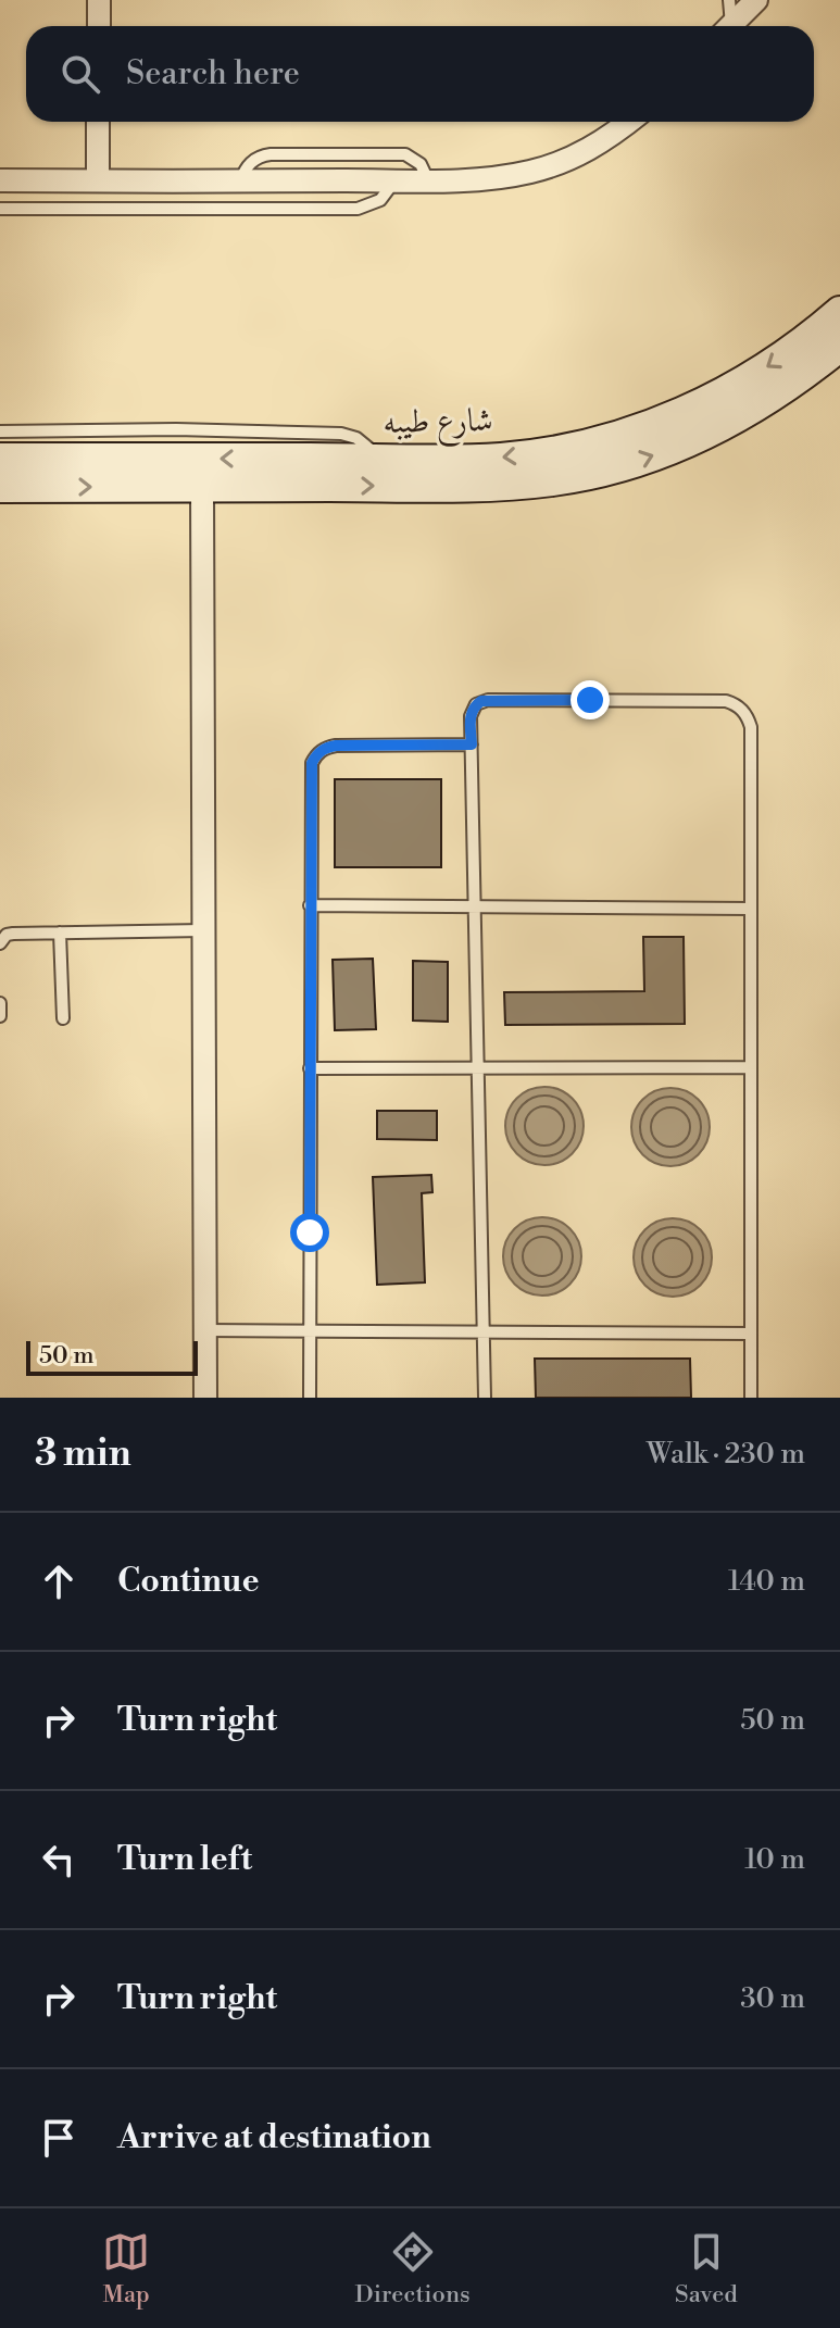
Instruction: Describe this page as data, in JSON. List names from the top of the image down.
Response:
{
  "streets": {
    "main road": ["شارع طيبه"]
  },
  "scale_bar": "50 m",
  "page": {
    "search": "Search here",
    "scale": "50 m",
    "heading": ["3 min", "Walk · 230 m"],
    "list": [
      ["Continue", "140 m"],
      ["Turn right", "50 m"],
      ["Turn left", "10 m"],
      ["Turn right", "30 m"],
      "Arrive at destination"
    ],
    "nav": ["Map", "Directions", "Saved"]
  }
}
